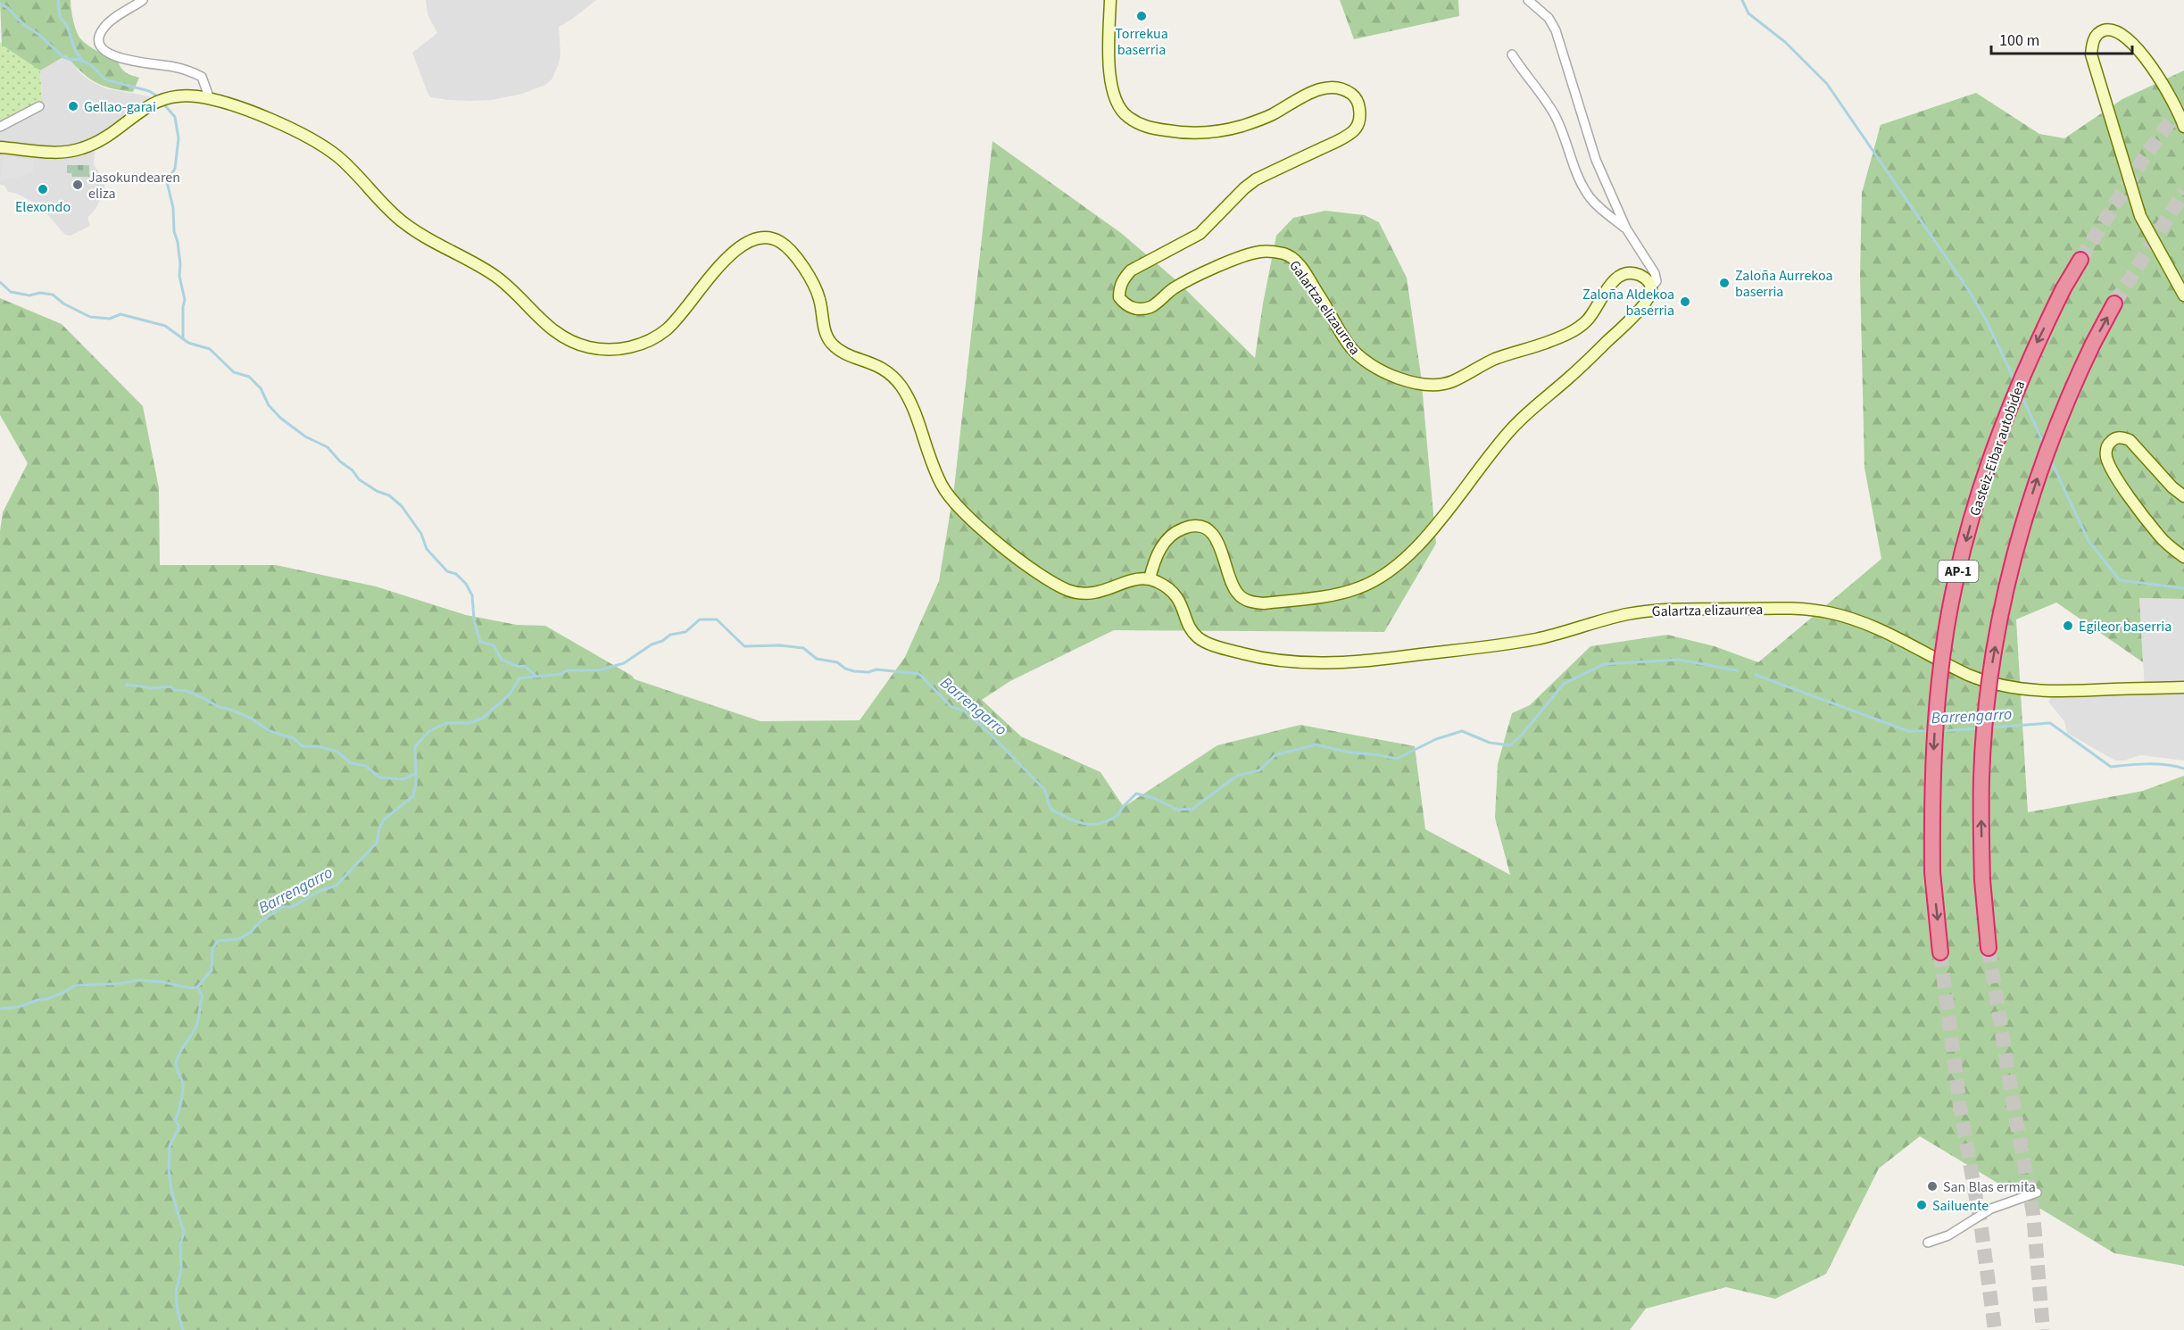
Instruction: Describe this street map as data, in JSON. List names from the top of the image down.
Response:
{
  "streets": {
    "highway": ["Gasteiz-Eibar autobidea", "AP-1"],
    "street": ["Galartza elizaurrea"]
  },
  "water": ["Barrengarro"],
  "places": [
    "Torrekua baserria",
    "Gellao-garai",
    "Jasokundearen eliza",
    "Elexondo",
    "Zaloña Aurrekoa baserria",
    "Zaloña Aldekoa baserria",
    "Egileor baserria",
    "San Blas ermita",
    "Sailuente"
  ],
  "scale_bar": "100 m"
}
